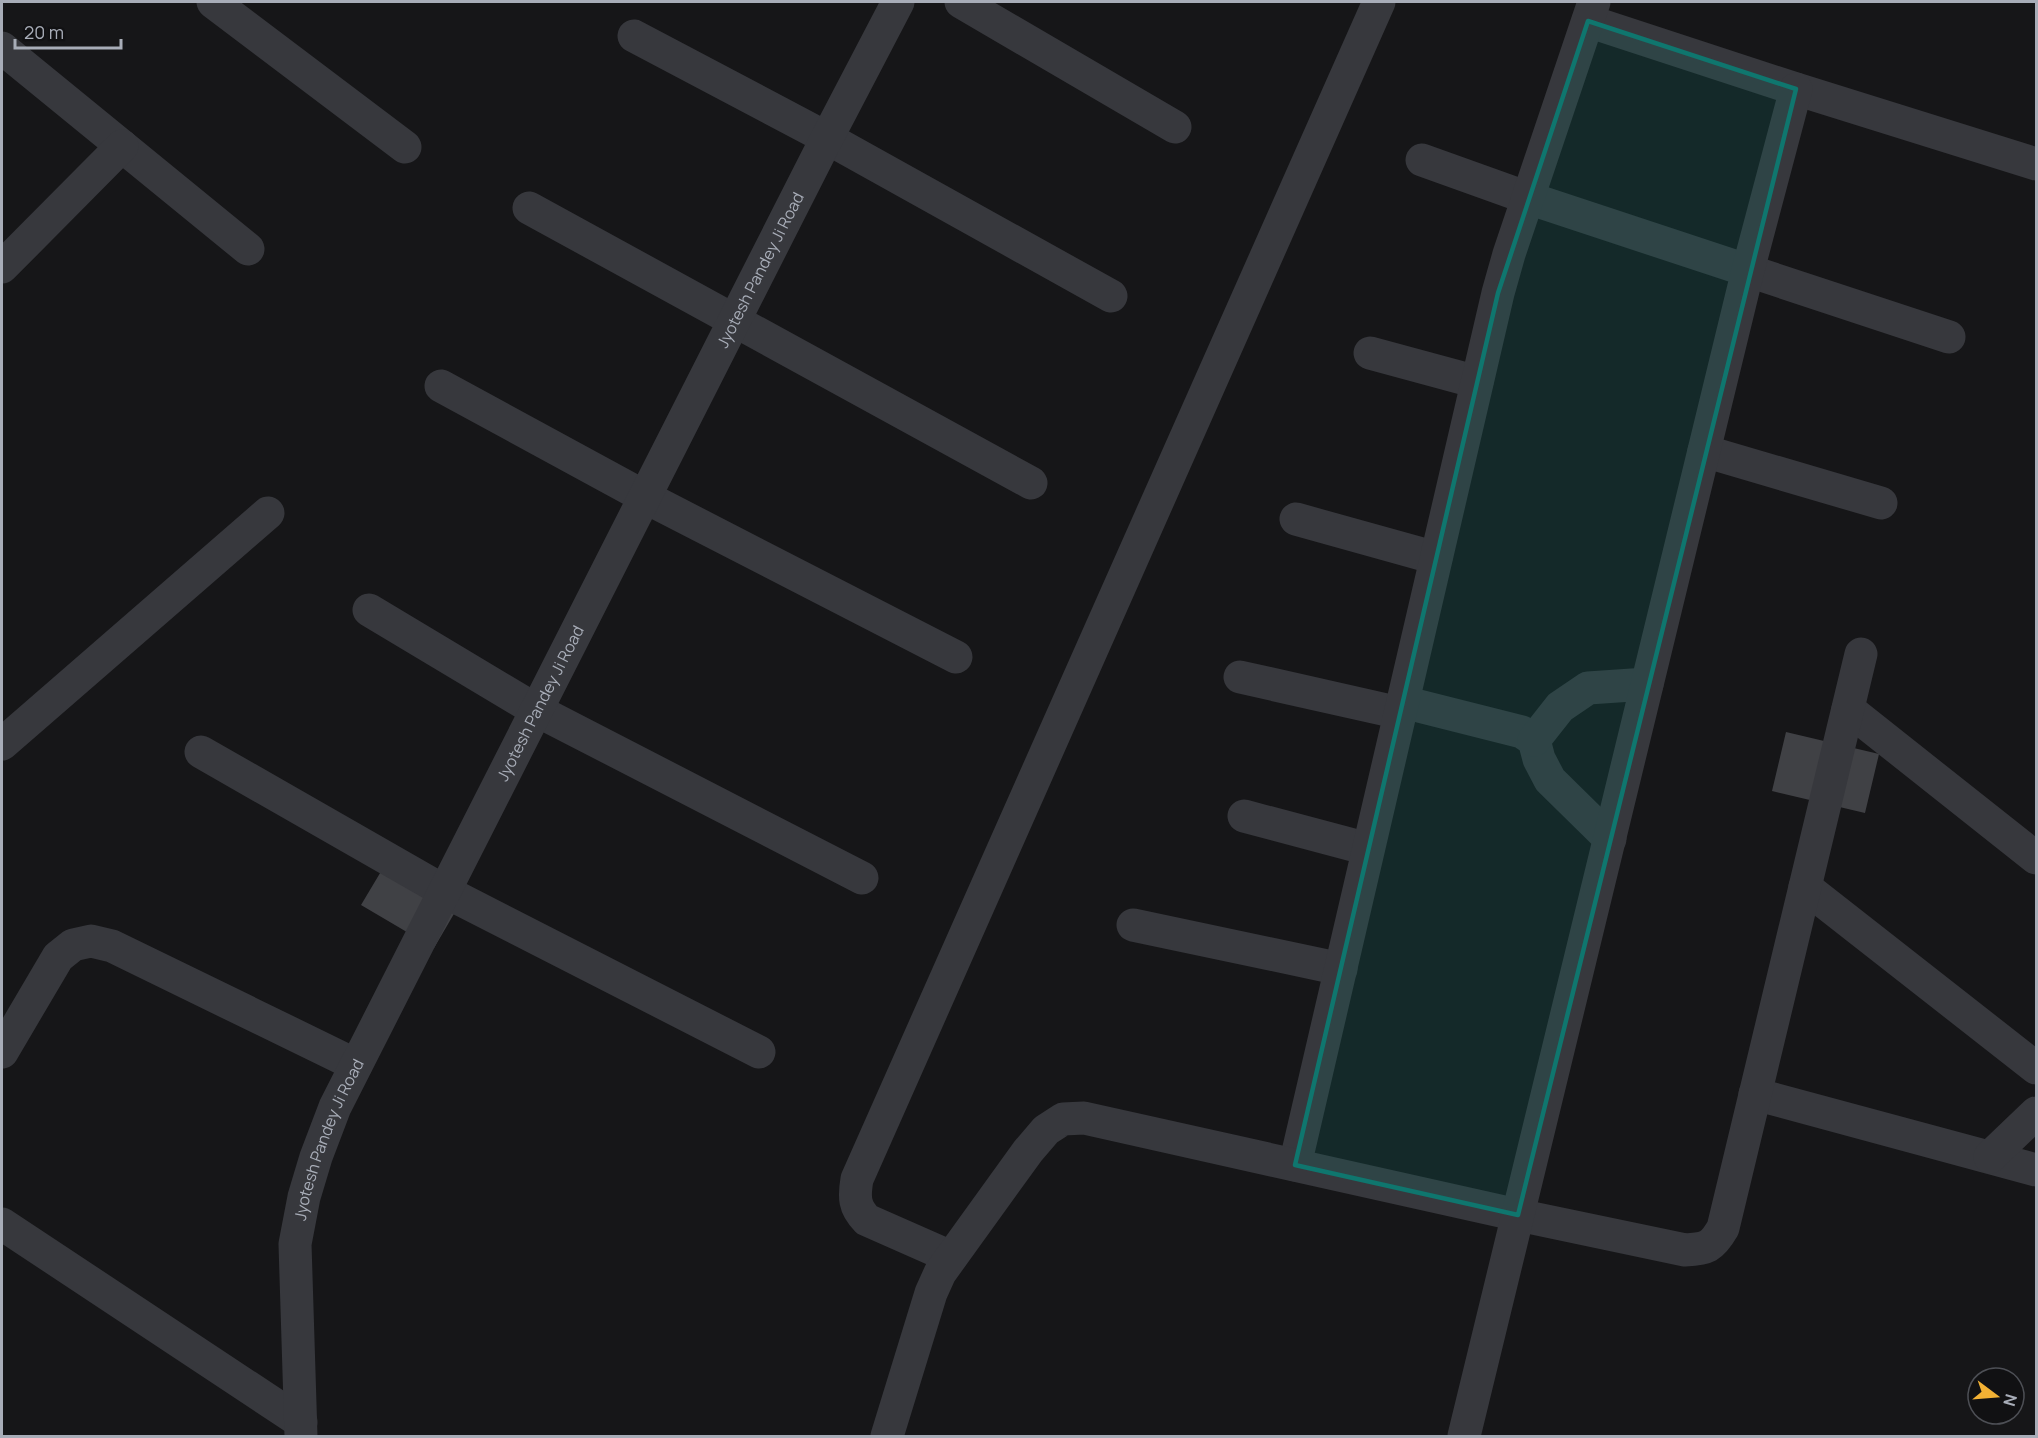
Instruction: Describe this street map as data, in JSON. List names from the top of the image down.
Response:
{
  "streets": {
    "street": ["Jyotesh Pandey Ji Road"]
  },
  "scale_bar": "20 m",
  "north": "right"
}
